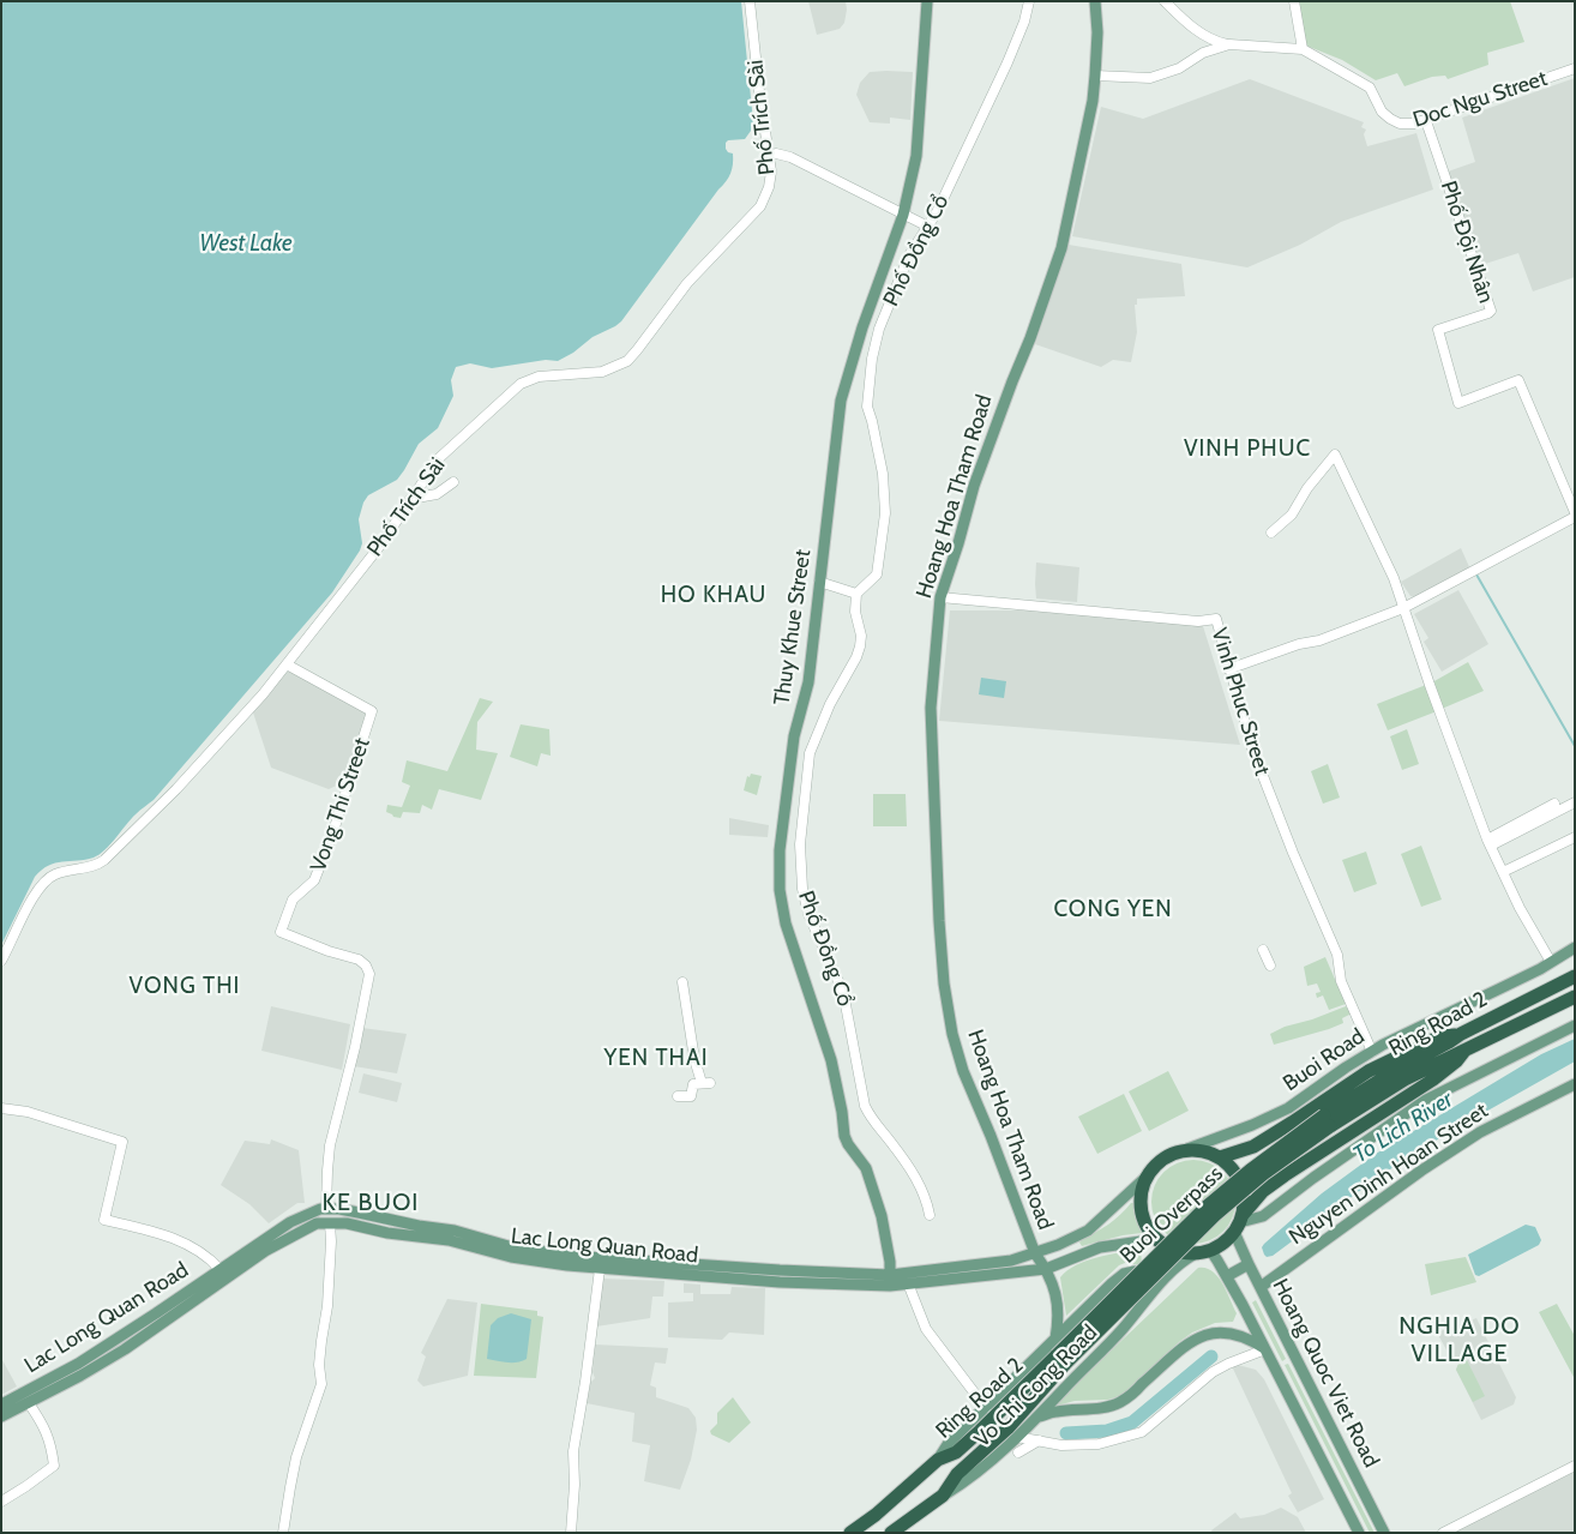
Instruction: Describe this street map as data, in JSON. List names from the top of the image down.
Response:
{
  "streets": {
    "highway": ["Ring Road 2", "Buoi Overpass", "Vo Chi Cong Road"],
    "main road": [
      "Hoang Hoa Tham Road",
      "Thuy Khue Street",
      "Buoi Road",
      "Nguyen Dinh Hoan Street",
      "Lac Long Quan Road",
      "Hoang Quoc Viet Road"
    ],
    "street": [
      "Doc Ngu Street",
      "Phố Trích Sài",
      "Phố Đội Nhân",
      "Phố Đồng Cổ",
      "Vinh Phuc Street",
      "Vong Thi Street"
    ]
  },
  "crossings": [
    ["Doc Ngu Street", "Phố Đội Nhân"],
    ["Doc Ngu Street", "Hoang Hoa Tham Road"],
    ["Phố Trích Sài", "Vong Thi Street"],
    ["Hoang Hoa Tham Road", "Vinh Phuc Street"],
    ["Hoang Hoa Tham Road", "Lac Long Quan Road"],
    ["Hoang Hoa Tham Road", "Vo Chi Cong Road"],
    ["Thuy Khue Street", "Lac Long Quan Road"],
    ["Vinh Phuc Street", "Buoi Road"],
    ["Vong Thi Street", "Lac Long Quan Road"],
    ["Ring Road 2", "Buoi Overpass"],
    ["Ring Road 2", "Vo Chi Cong Road"],
    ["Buoi Road", "Hoang Quoc Viet Road"],
    ["Buoi Road", "Vo Chi Cong Road"],
    ["Nguyen Dinh Hoan Street", "Hoang Quoc Viet Road"],
    ["Hoang Quoc Viet Road", "Vo Chi Cong Road"]
  ],
  "districts": [
    "VINH PHUC",
    "HO KHAU",
    "CONG YEN",
    "VONG THI",
    "YEN THAI",
    "KE BUOI",
    "NGHIA DO VILLAGE"
  ],
  "water": ["West Lake", "To Lich River"]
}
